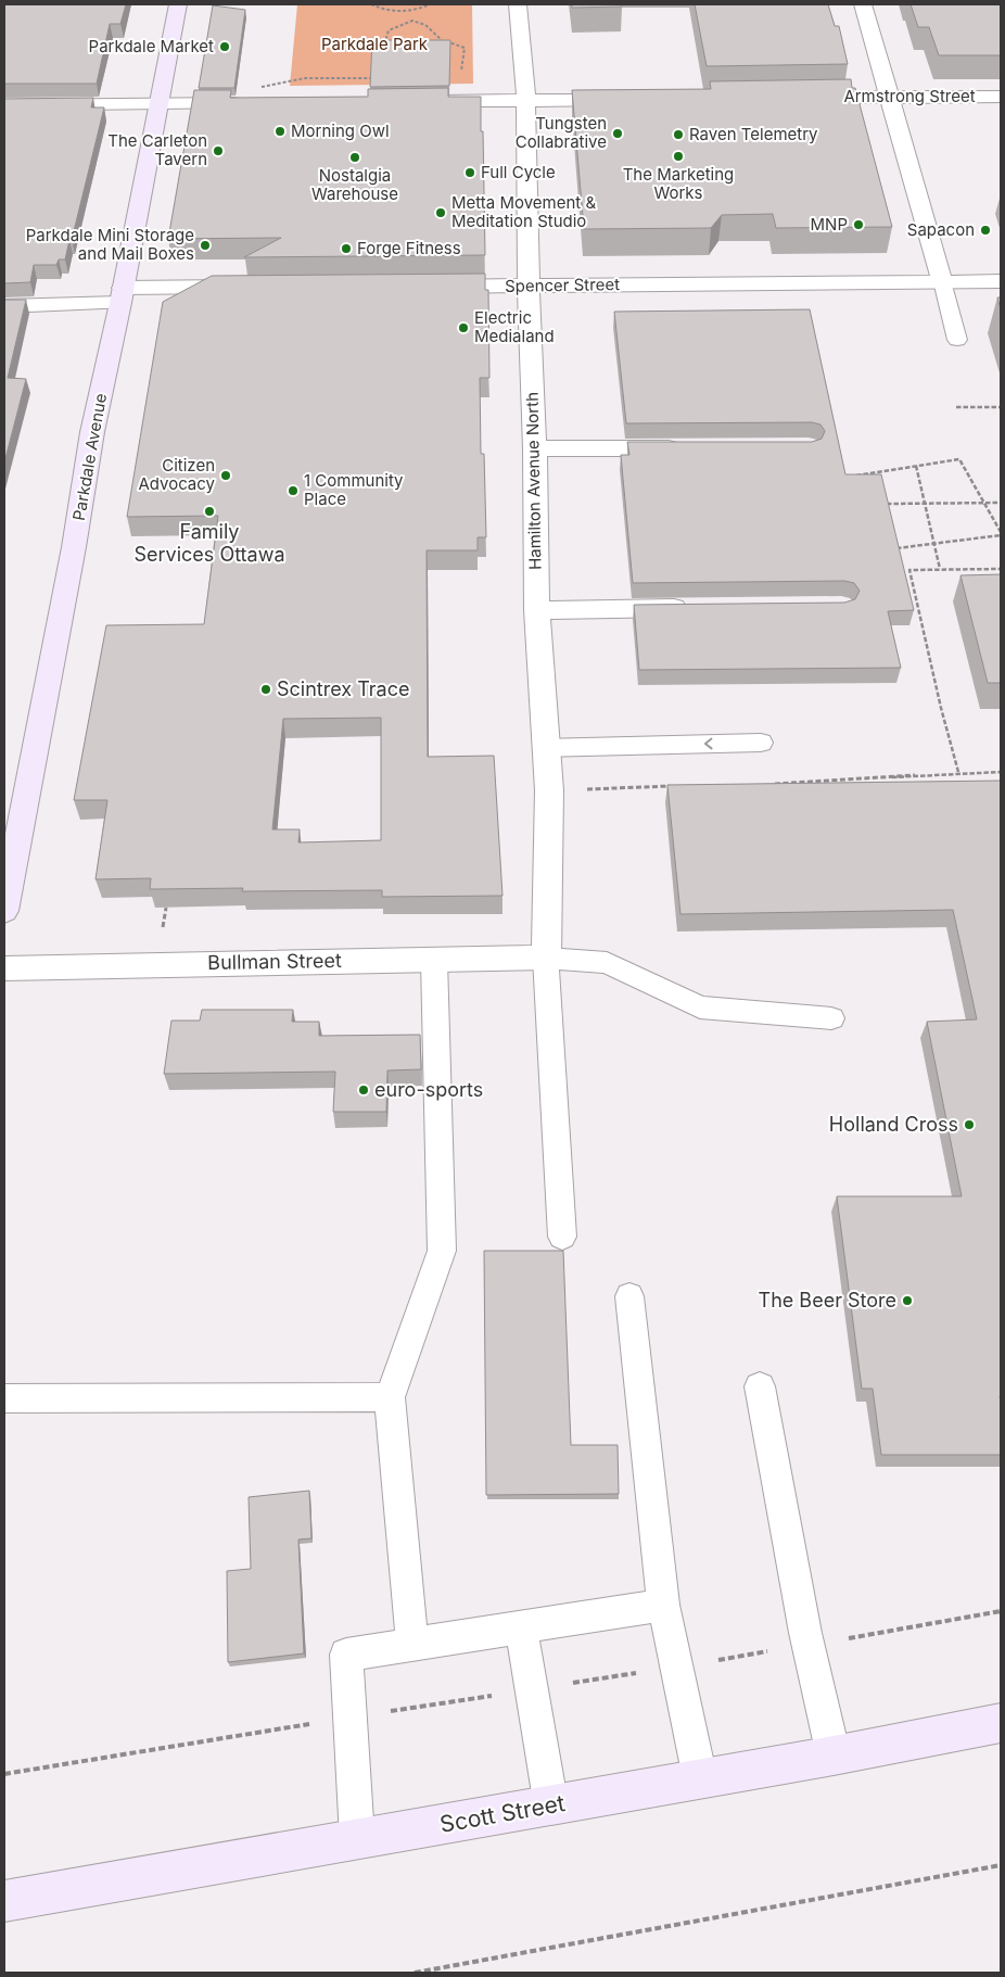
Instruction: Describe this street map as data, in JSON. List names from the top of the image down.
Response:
{
  "streets": {
    "main road": ["Parkdale Avenue", "Scott Street"],
    "street": [
      "Armstrong Street",
      "Spencer Street",
      "Hamilton Avenue North",
      "Bullman Street"
    ]
  },
  "crossings": [
    ["Spencer Street", "Hamilton Avenue North"],
    ["Hamilton Avenue North", "Bullman Street"]
  ],
  "parks": ["Parkdale Park"],
  "places": [
    "Parkdale Market",
    "Morning Owl",
    "Tungsten Collabrative",
    "Raven Telemetry",
    "The Carleton Tavern",
    "The Marketing Works",
    "Nostalgia Warehouse",
    "Full Cycle",
    "Metta Movement & Meditation Studio",
    "MNP",
    "Sapacon",
    "Parkdale Mini Storage and Mail Boxes",
    "Forge Fitness",
    "Electric Medialand",
    "Citizen Advocacy",
    "1 Community Place",
    "Family Services Ottawa",
    "Scintrex Trace",
    "euro-sports",
    "Holland Cross",
    "The Beer Store"
  ]
}
